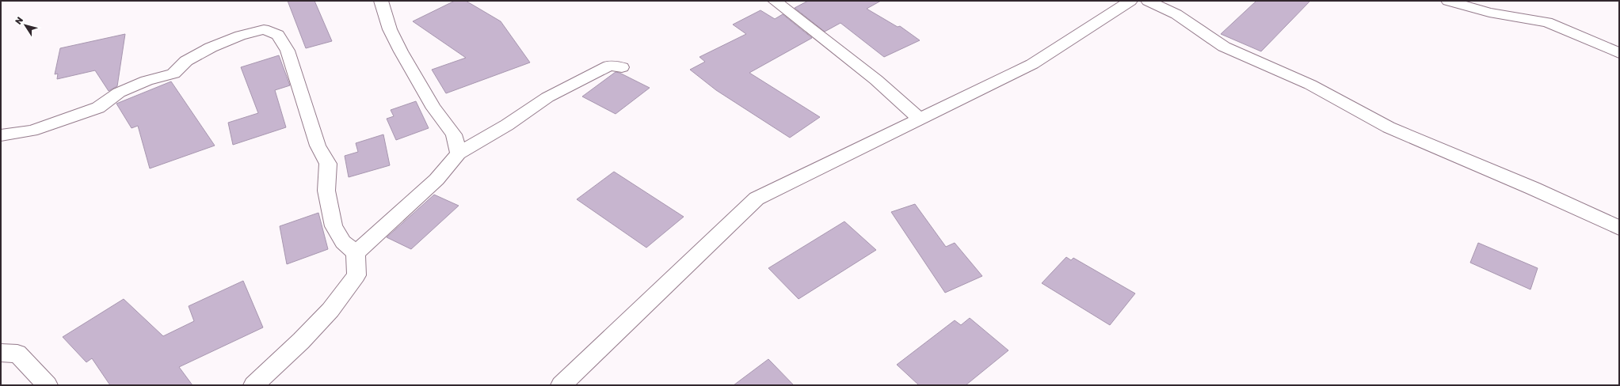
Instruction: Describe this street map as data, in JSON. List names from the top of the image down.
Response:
{
  "north": "top left"
}
